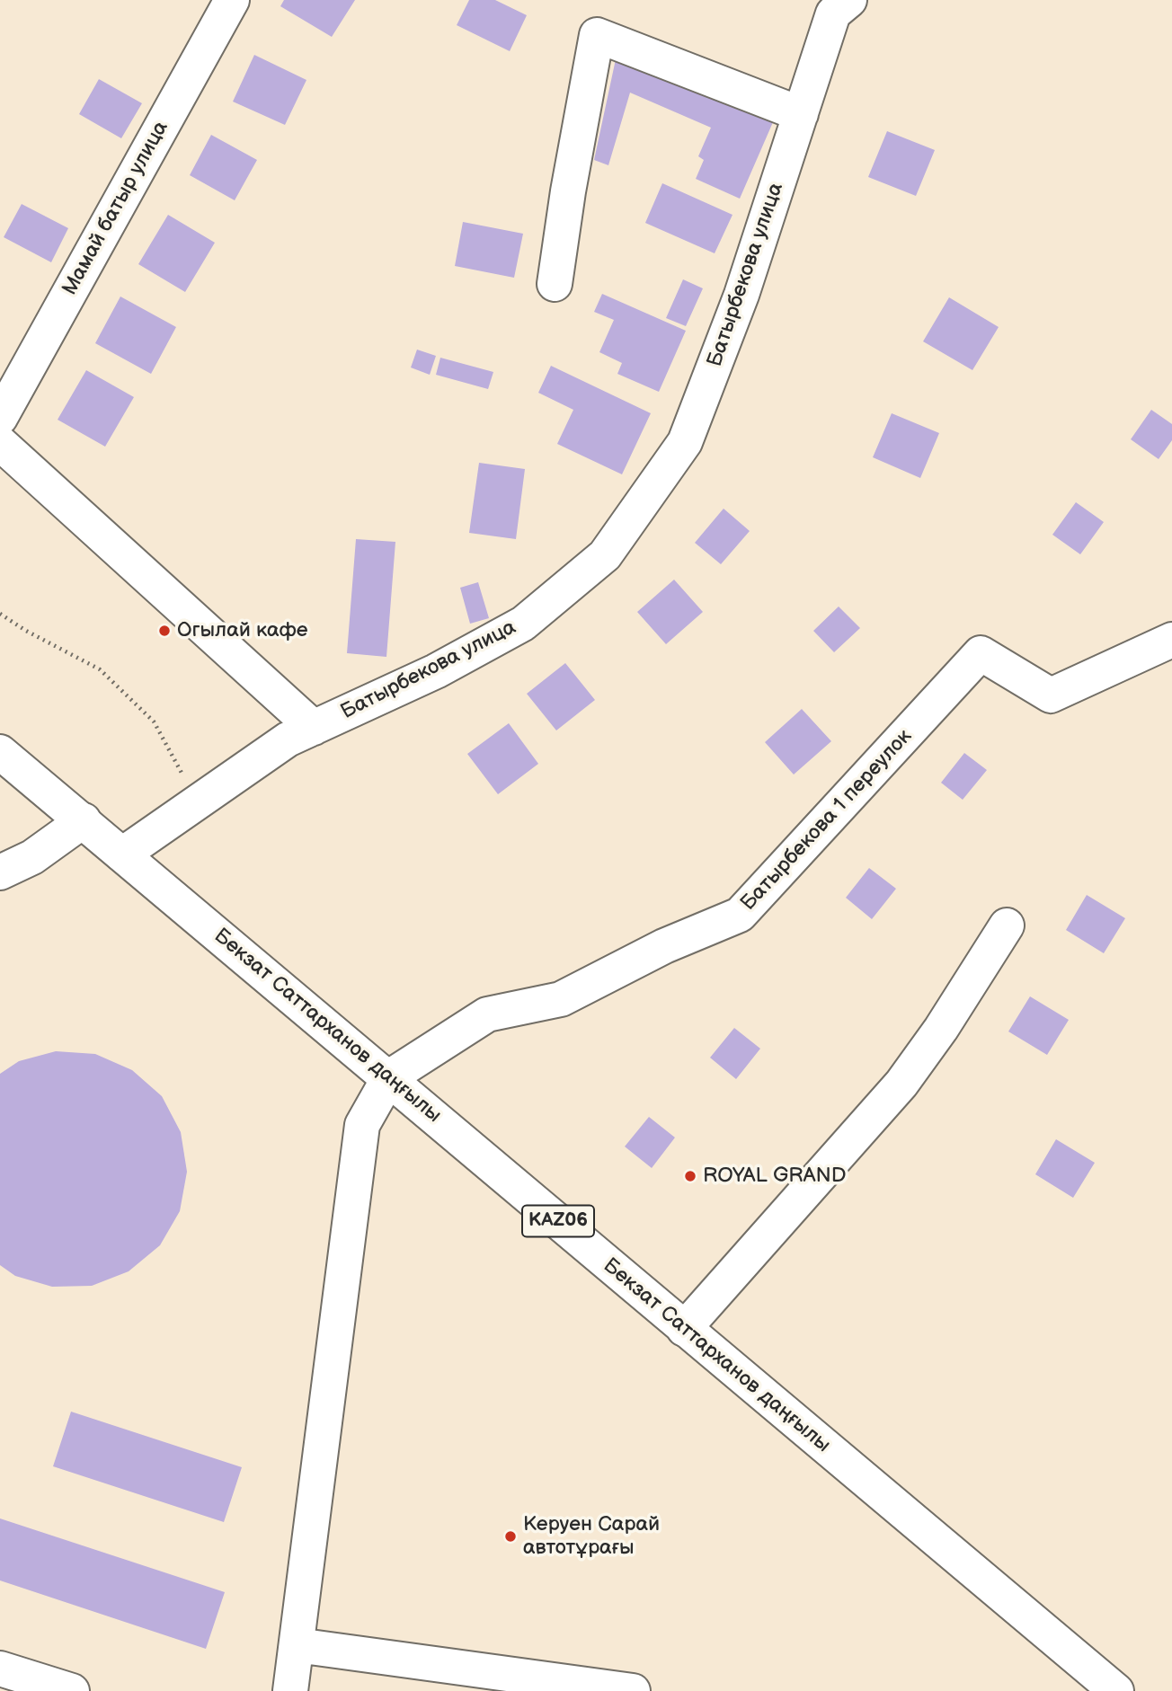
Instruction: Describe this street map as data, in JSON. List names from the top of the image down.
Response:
{
  "streets": {
    "street": [
      "Мамай батыр улица",
      "Батырбекова улица",
      "Батырбекова 1 переулок",
      "Бекзат Саттарханов даңғылы",
      "KАZ06"
    ]
  },
  "crossings": [
    ["Батырбекова улица", "Бекзат Саттарханов даңғылы"],
    ["Батырбекова 1 переулок", "Бекзат Саттарханов даңғылы"]
  ],
  "places": ["Огылай кафе", "ROYAL GRAND", "Керуен Сарай автотұрағы"]
}
